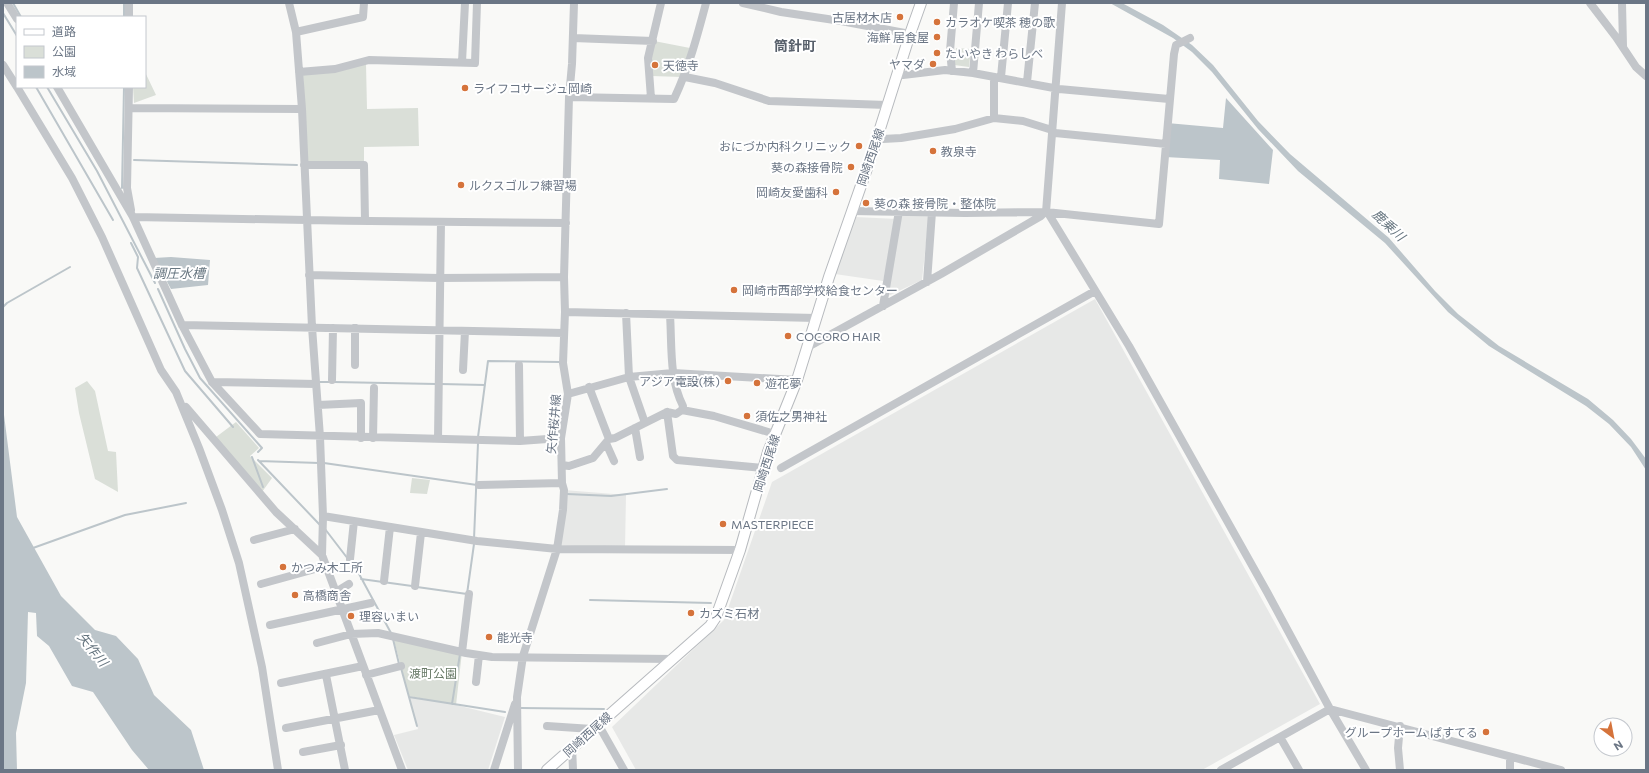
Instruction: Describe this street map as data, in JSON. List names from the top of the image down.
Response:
{
  "streets": {
    "main road": ["岡崎西尾線"],
    "street": ["矢作桜井線"]
  },
  "districts": ["筒針町"],
  "water": ["鹿乗川", "調圧水槽", "矢作川"],
  "parks": ["渡町公園"],
  "places": [
    "古居材木店",
    "カラオケ喫茶 穂の歌",
    "海鮮 居食屋",
    "たいやき わらしべ",
    "ヤマダ",
    "天徳寺",
    "ライフコサージュ岡崎",
    "おにづか内科クリニック",
    "教泉寺",
    "葵の森接骨院",
    "ルクスゴルフ練習場",
    "岡崎友愛歯科",
    "葵の森 接骨院・整体院",
    "岡崎市西部学校給食センター",
    "COCORO HAIR",
    "アジア電設(株)",
    "遊花夢",
    "須佐之男神社",
    "MASTERPIECE",
    "かつみ木工所",
    "高橋商舎",
    "カズミ石材",
    "理容いまい",
    "能光寺",
    "グループホーム ぱすてる"
  ],
  "legend": ["道路", "公園", "水域"],
  "north": "bottom right"
}
